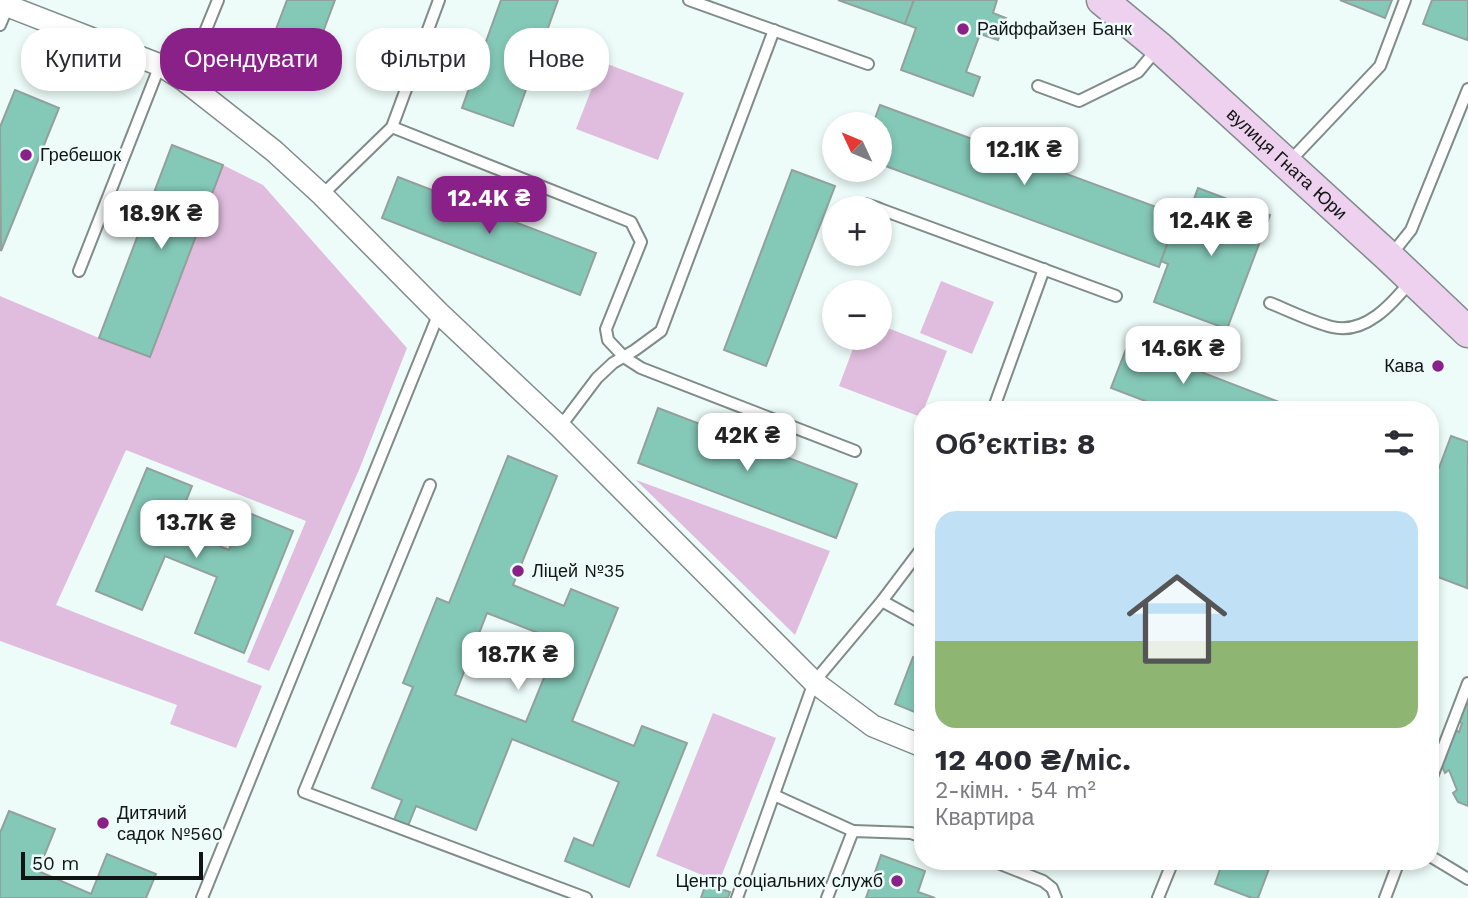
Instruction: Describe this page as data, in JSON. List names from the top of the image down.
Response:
{
  "streets": {
    "street": ["вулиця Гната Юри"]
  },
  "places": [
    "Райффайзен Банк",
    "Гребешок",
    "Кава",
    "Ліцей №35",
    "Дитячий садок №560",
    "Центр соціальних служб"
  ],
  "scale_bar": "50 m",
  "north": "top left",
  "page": {
    "chip": [
      "Купити",
      "Орендувати",
      "Фільтри",
      "Нове"
    ],
    "map_buttons": ["+", "−"],
    "price": [
      "12.1K ₴",
      "12.4K ₴",
      "18.9K ₴",
      "12.4K ₴",
      "14.6K ₴",
      "42K ₴",
      "13.7K ₴",
      "18.7K ₴"
    ],
    "heading": "Об’єктів: 8",
    "list": [
      {
        "name": "12 400 ₴/міс.",
        "note": "2-кімн. · 54 m² · Квартира"
      }
    ],
    "scale": "50 m"
  }
}
